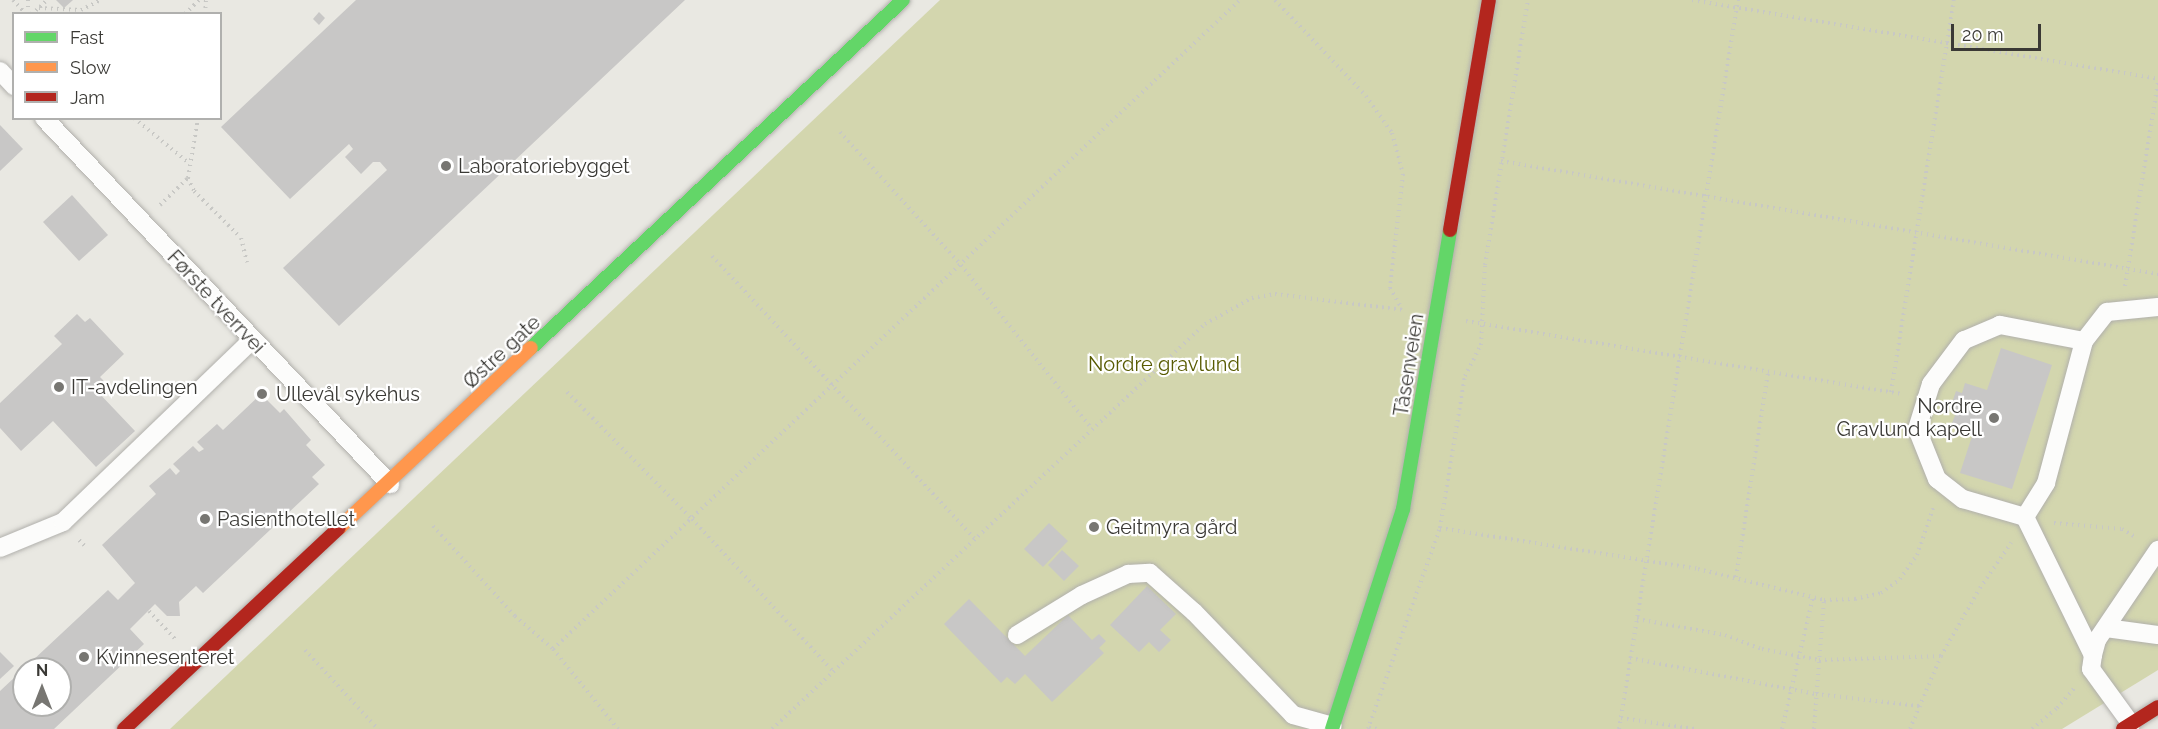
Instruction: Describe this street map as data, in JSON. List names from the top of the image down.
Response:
{
  "streets": {
    "street": ["Østre gate", "Tåsenveien"],
    "lane": ["Første tverrvei"]
  },
  "crossings": [
    ["Første tverrvei", "Østre gate"]
  ],
  "parks": ["Nordre gravlund"],
  "places": [
    "Laboratoriebygget",
    "IT-avdelingen",
    "Ullevål sykehus",
    "Nordre Gravlund kapell",
    "Pasienthotellet",
    "Geitmyra gård",
    "Kvinnesenteret"
  ],
  "legend": ["Fast", "Slow", "Jam"],
  "scale_bar": "20 m",
  "north": "top"
}
